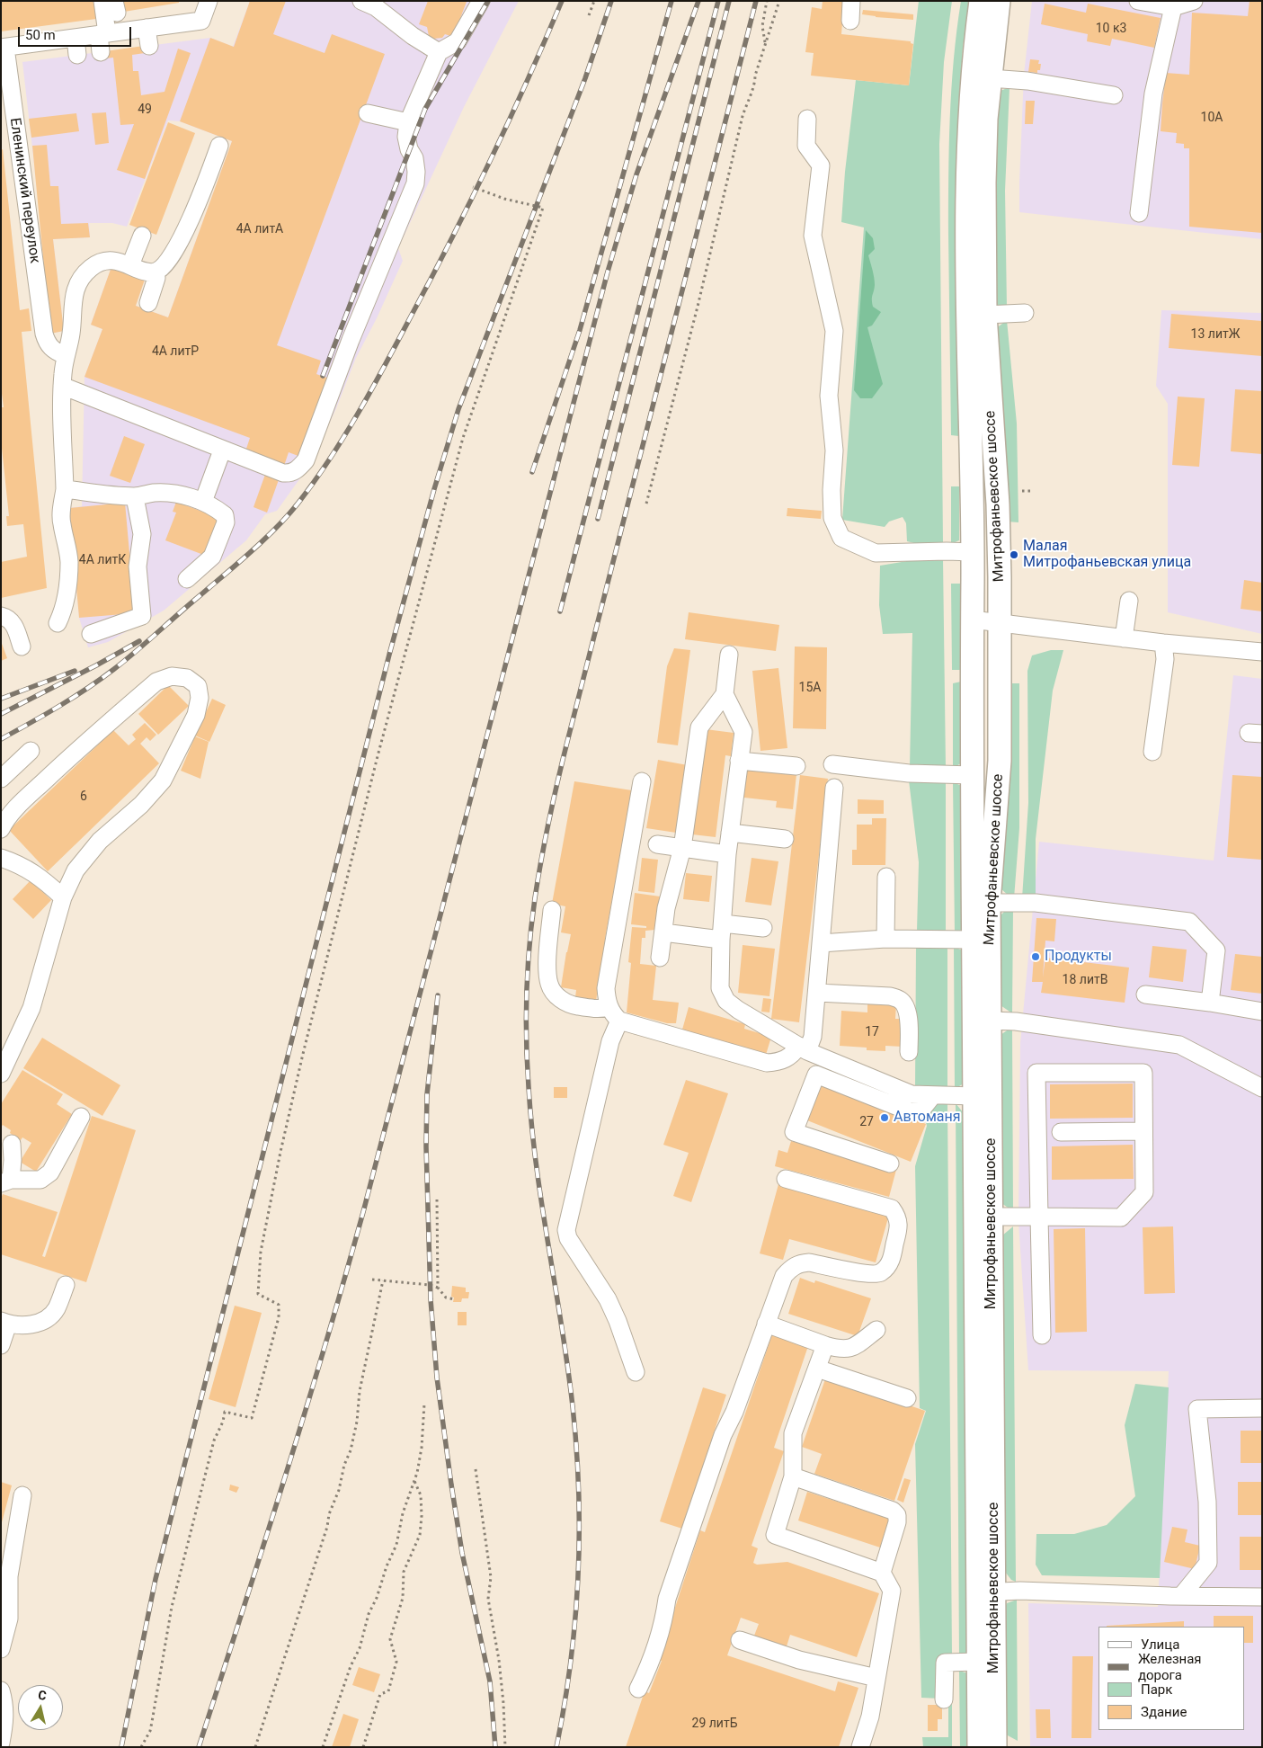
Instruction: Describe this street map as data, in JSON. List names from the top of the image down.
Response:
{
  "streets": {
    "main road": ["Митрофаньевское шоссе"],
    "street": ["Еленинский переулок"]
  },
  "places": ["Малая Митрофаньевская улица", "Продукты", "Автоманя"],
  "house_numbers": [
    "10 к3",
    "49",
    "10А",
    "4А литА",
    "13 литЖ",
    "4А литР",
    "4А литК",
    "15А",
    "6",
    "18 литВ",
    "17",
    "27",
    "29 литБ"
  ],
  "legend": [
    "Улица",
    "Железная дорога",
    "Парк",
    "Здание"
  ],
  "scale_bar": "50 m",
  "north": "top"
}
